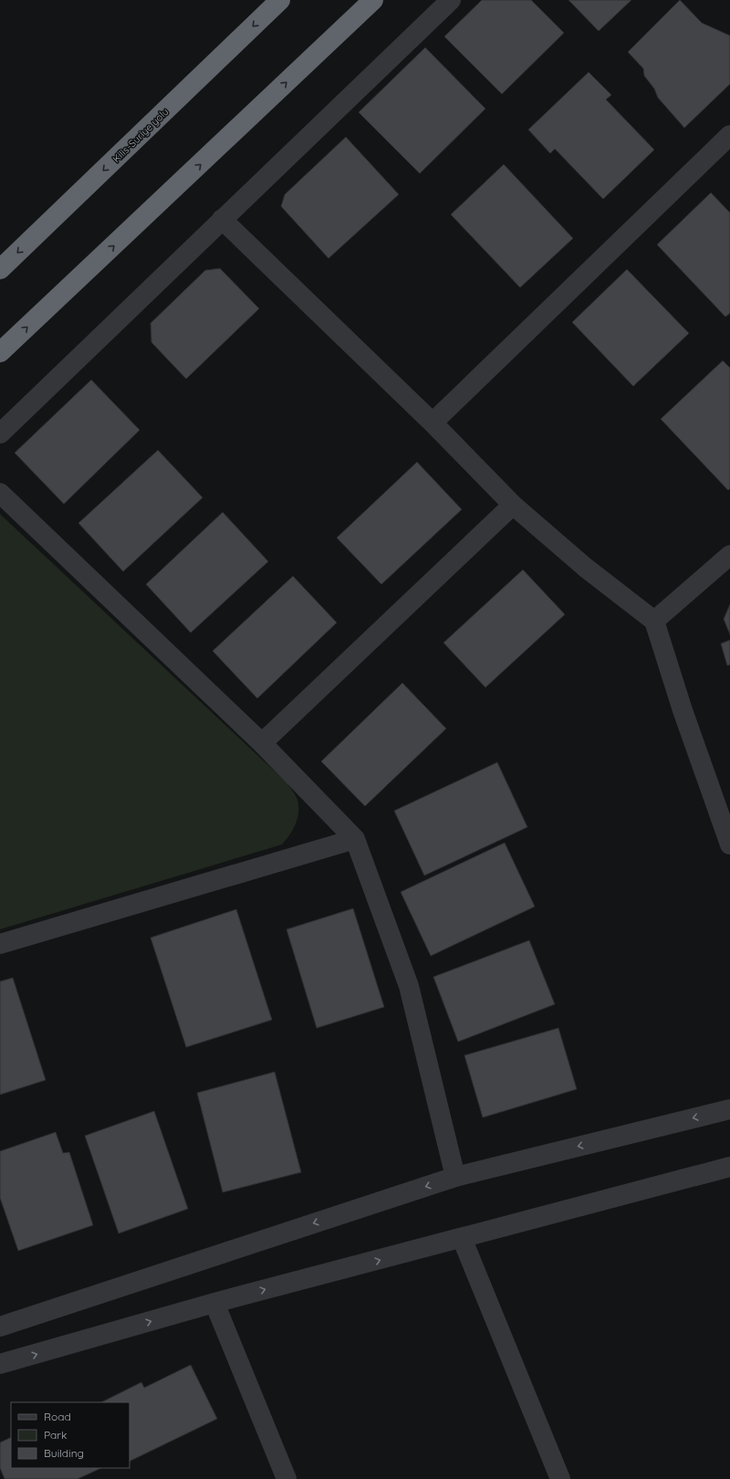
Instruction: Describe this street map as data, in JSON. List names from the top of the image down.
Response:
{
  "streets": {
    "highway": ["Kilis-Suriye yolu"]
  },
  "legend": ["Road", "Park", "Building"]
}
